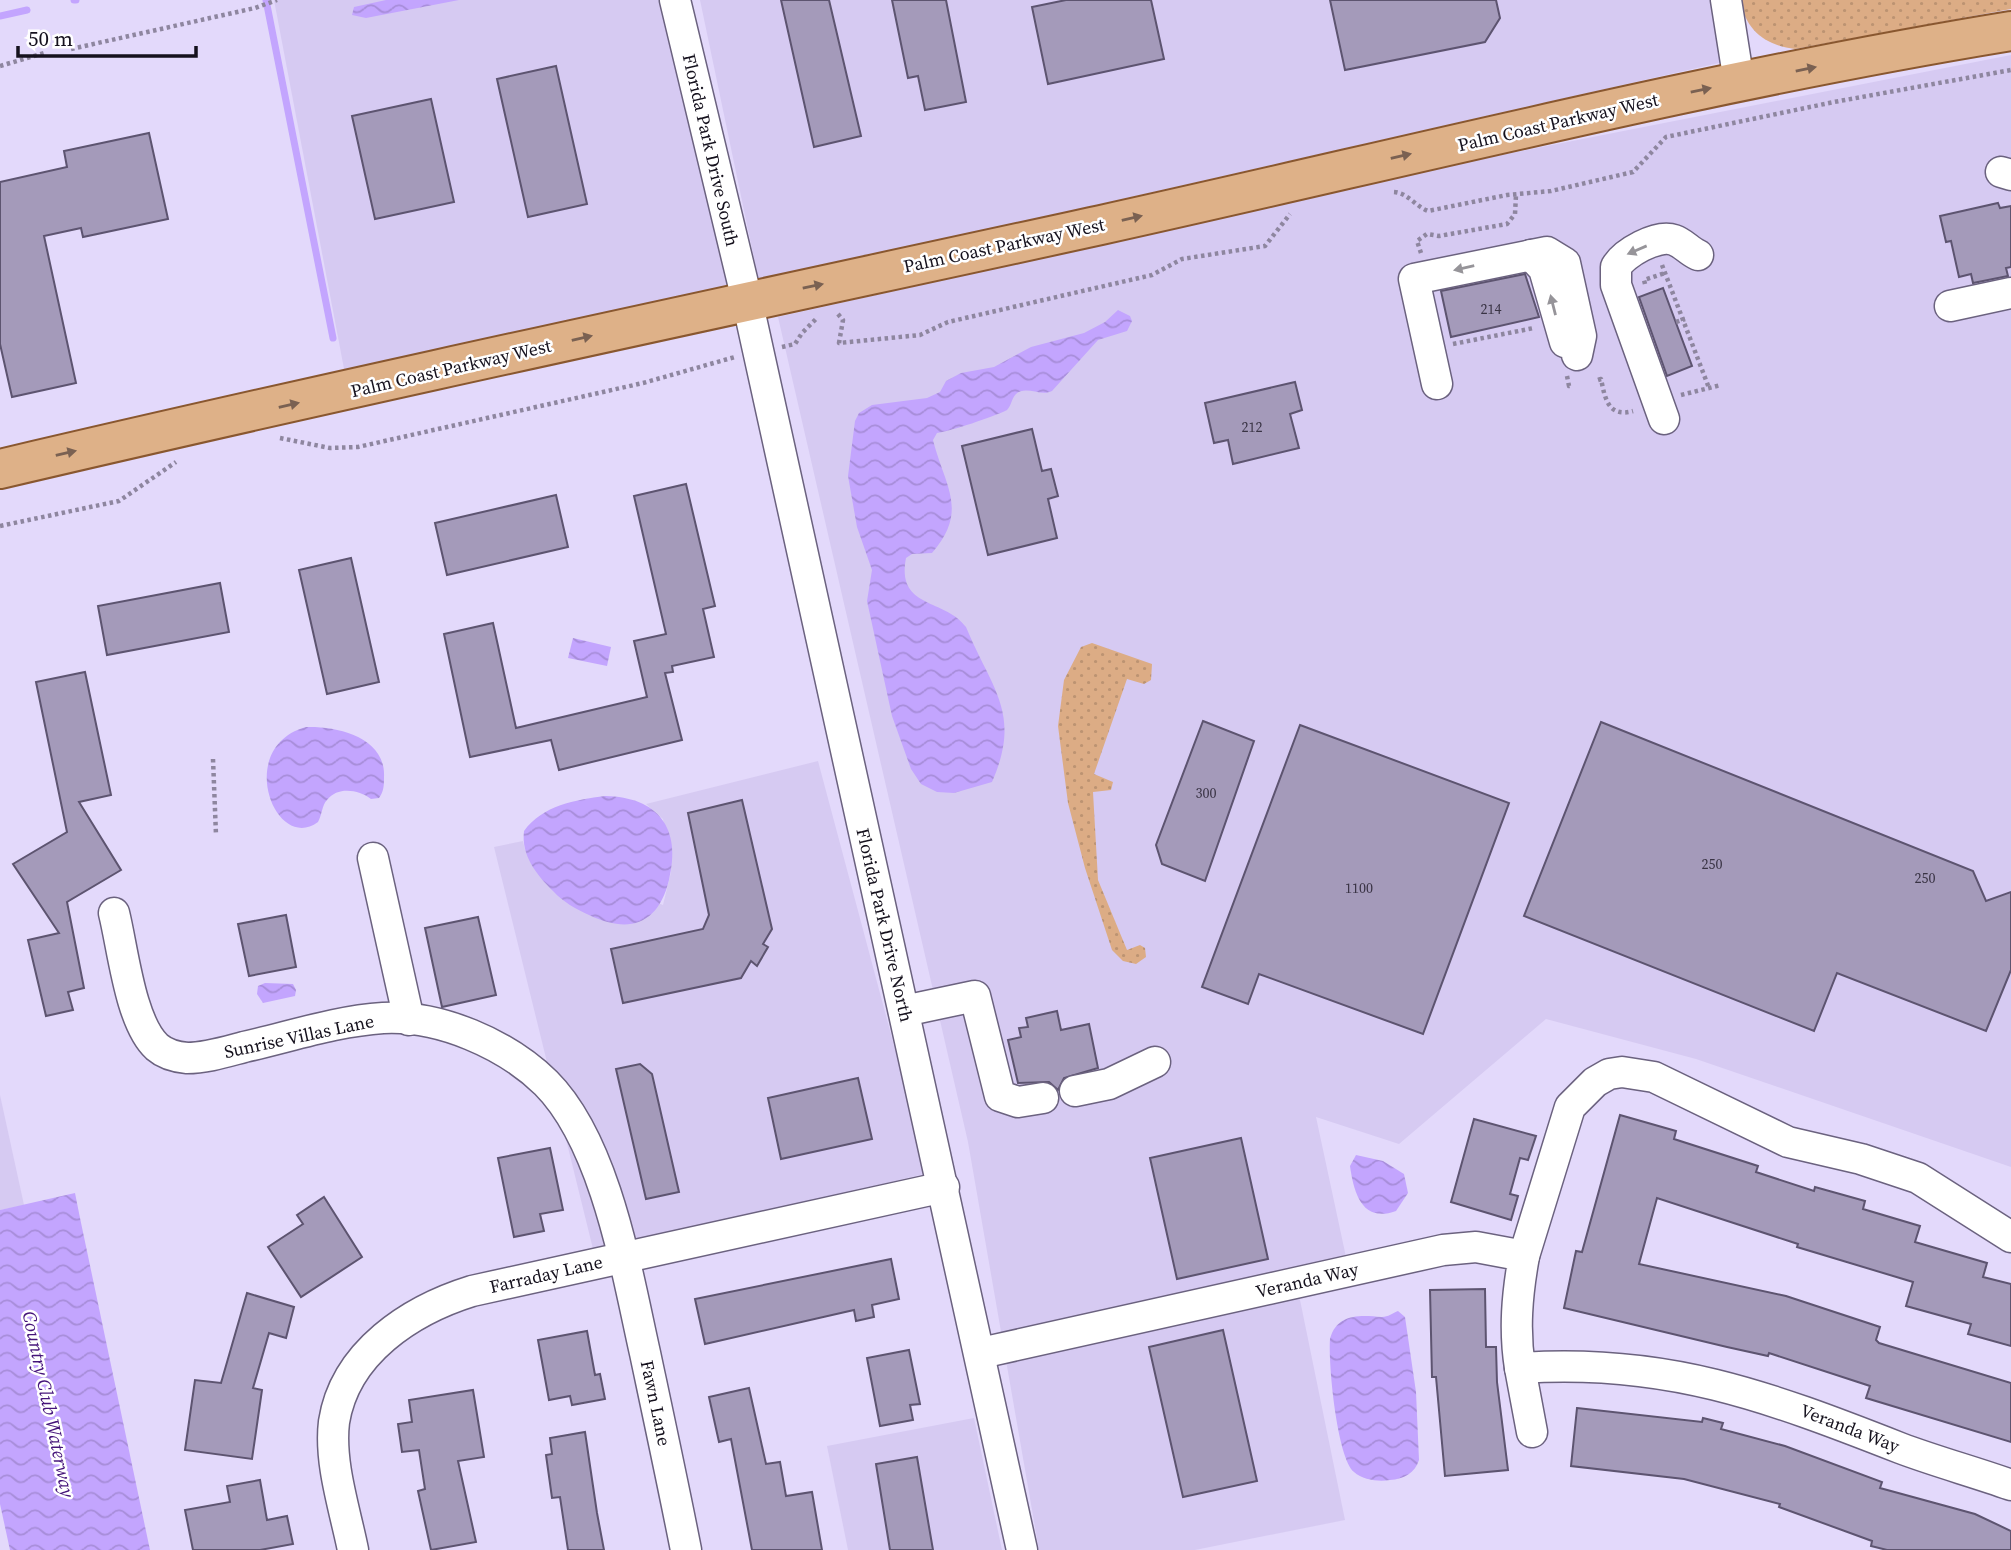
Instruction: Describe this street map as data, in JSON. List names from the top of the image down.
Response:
{
  "streets": {
    "main road": ["Palm Coast Parkway West"],
    "street": [
      "Florida Park Drive South",
      "Florida Park Drive North",
      "Sunrise Villas Lane",
      "Farraday Lane",
      "Veranda Way",
      "Fawn Lane"
    ]
  },
  "crossings": [
    ["Palm Coast Parkway West", "Florida Park Drive South"],
    ["Palm Coast Parkway West", "Florida Park Drive North"],
    ["Florida Park Drive South", "Florida Park Drive North"],
    ["Florida Park Drive North", "Farraday Lane"],
    ["Florida Park Drive North", "Veranda Way"],
    ["Sunrise Villas Lane", "Farraday Lane"],
    ["Sunrise Villas Lane", "Fawn Lane"],
    ["Farraday Lane", "Fawn Lane"]
  ],
  "one_way": ["Palm Coast Parkway West"],
  "water": ["Country Club Waterway"],
  "house_numbers": [
    "214",
    "212",
    "300",
    "250",
    "250",
    "1100"
  ],
  "scale_bar": "50 m"
}
